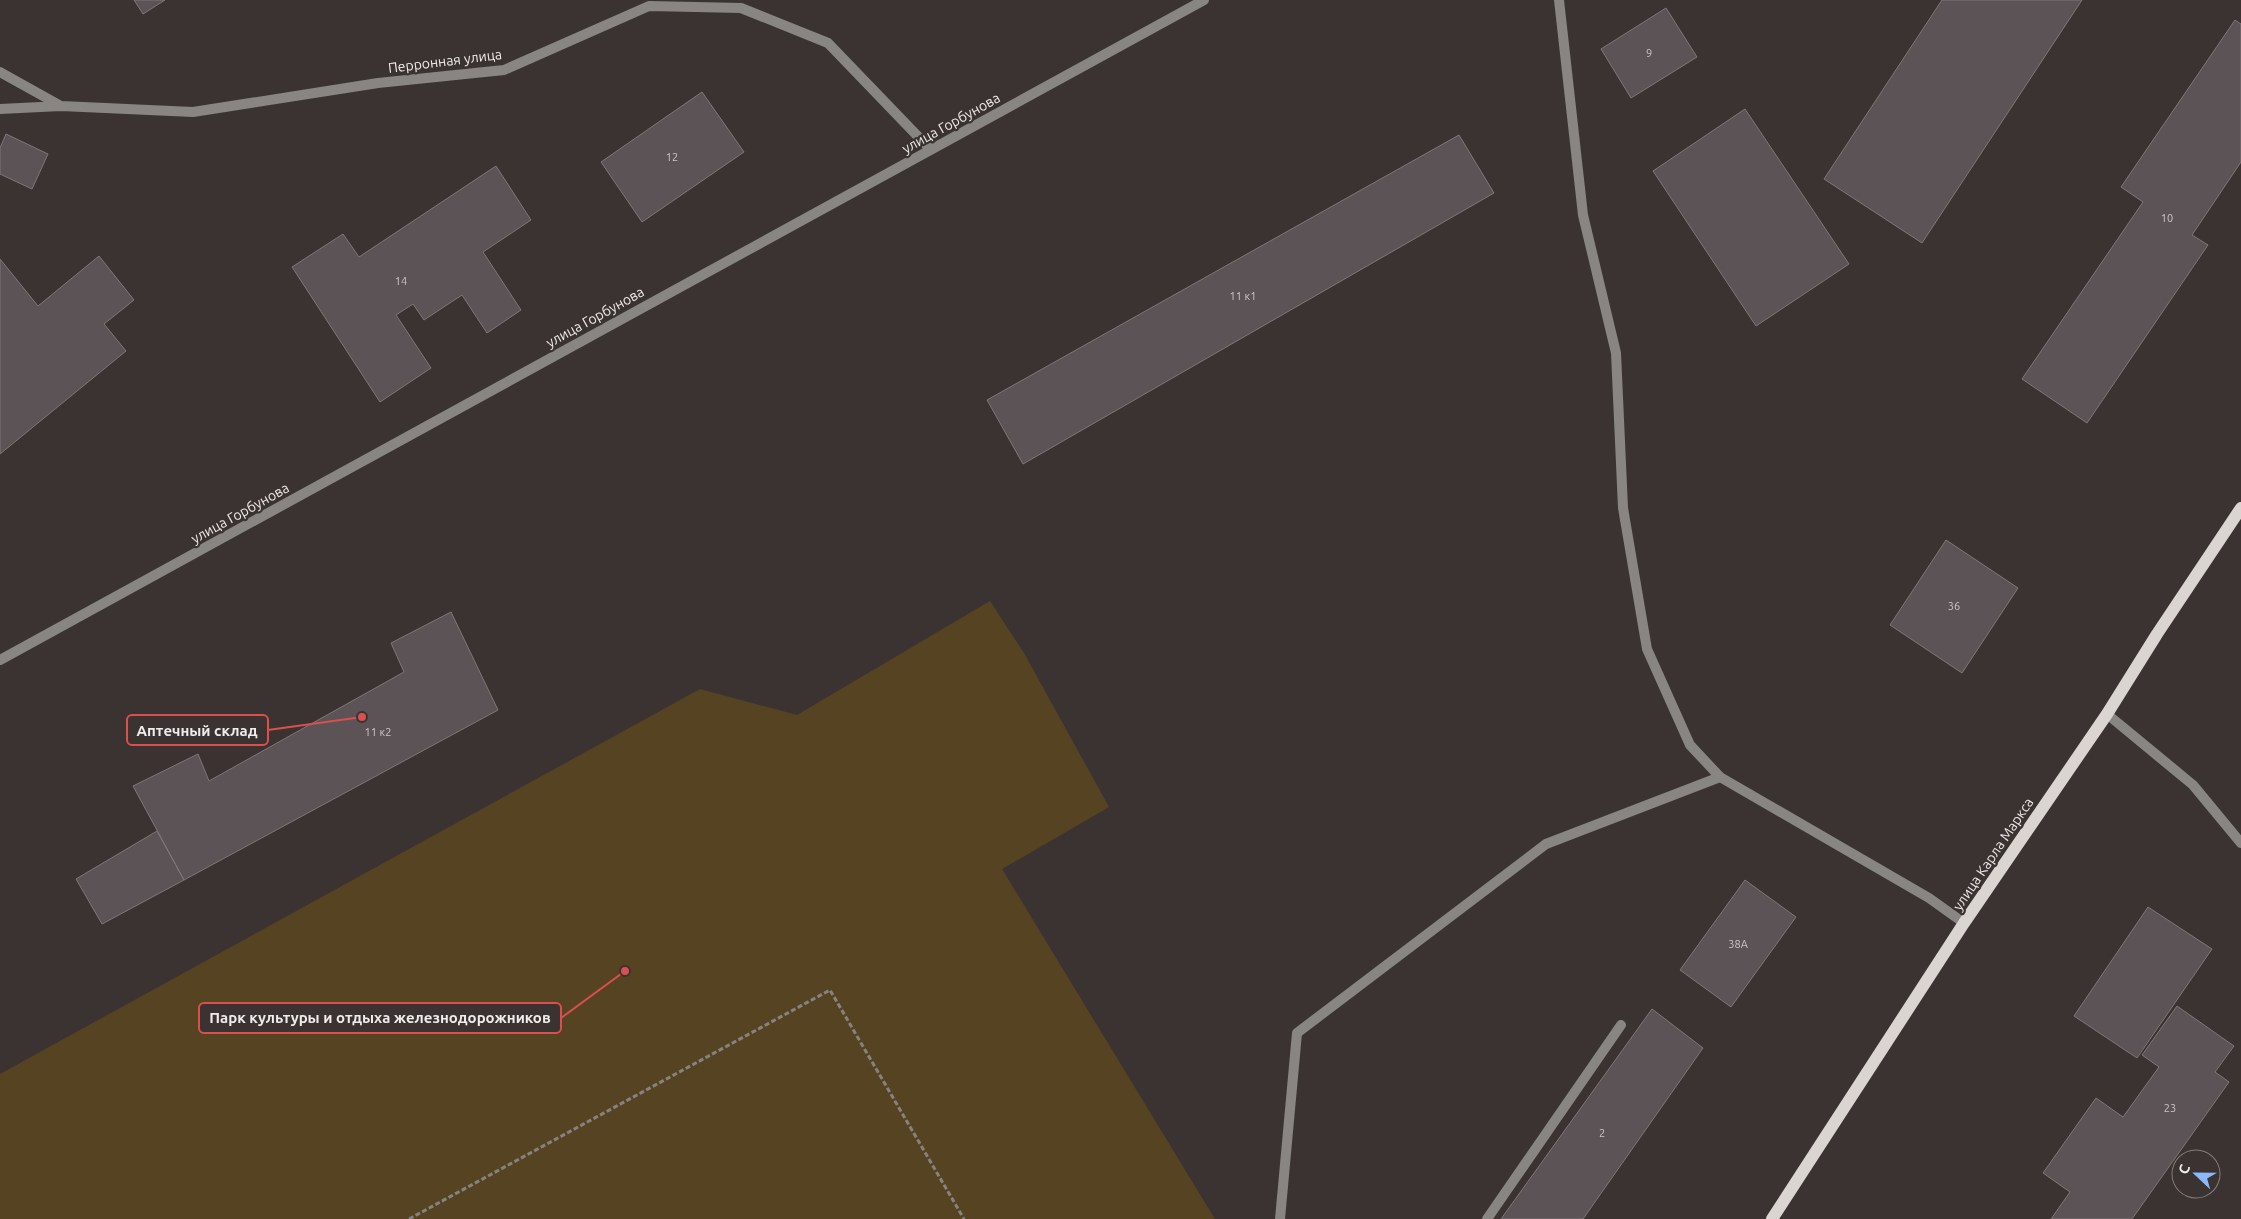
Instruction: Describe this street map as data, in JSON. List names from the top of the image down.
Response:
{
  "streets": {
    "main road": ["улица Карла Маркса"],
    "street": ["Перронная улица", "улица Горбунова"]
  },
  "crossings": [
    ["Перронная улица", "улица Горбунова"]
  ],
  "places": ["Аптечный склад", "Парк культуры и отдыха железнодорожников"],
  "house_numbers": [
    "9",
    "12",
    "10",
    "14",
    "11 к1",
    "36",
    "11 к2",
    "38А",
    "23",
    "2"
  ],
  "north": "left"
}
